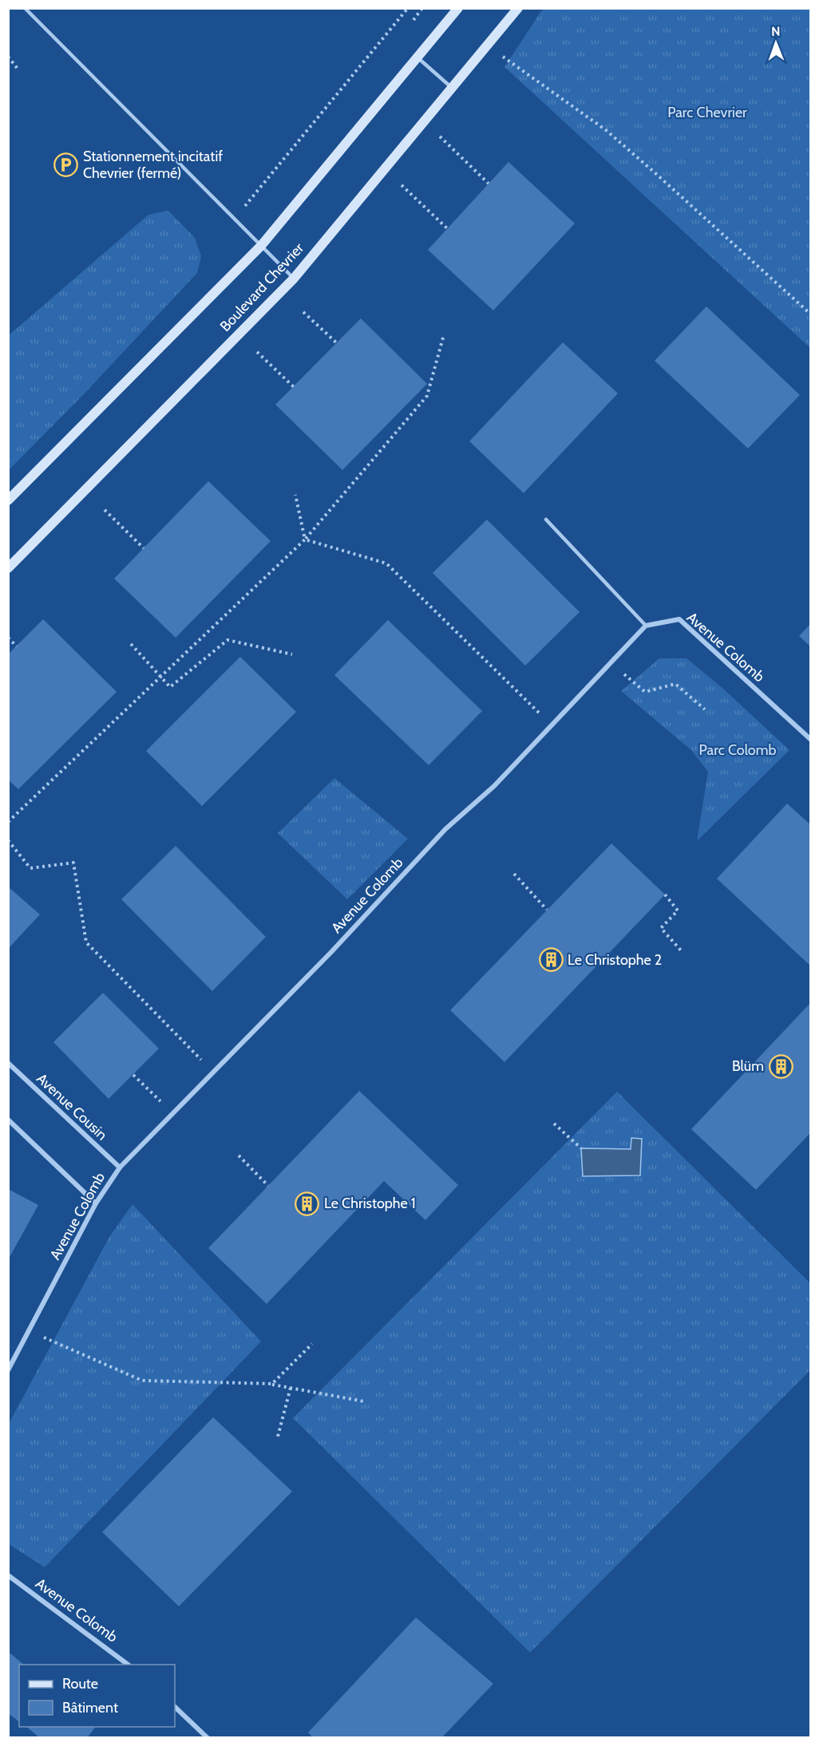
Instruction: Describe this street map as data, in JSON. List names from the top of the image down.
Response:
{
  "streets": {
    "street": ["Boulevard Chevrier", "Avenue Colomb", "Avenue Cousin"]
  },
  "crossings": [
    ["Avenue Colomb", "Avenue Cousin"]
  ],
  "parks": ["Parc Chevrier", "Parc Colomb"],
  "places": {
    "parking": ["Stationnement incitatif Chevrier (fermé)"],
    "building": ["Le Christophe 2", "Blüm", "Le Christophe 1"]
  },
  "legend": ["Route", "Bâtiment"],
  "north": "top"
}
